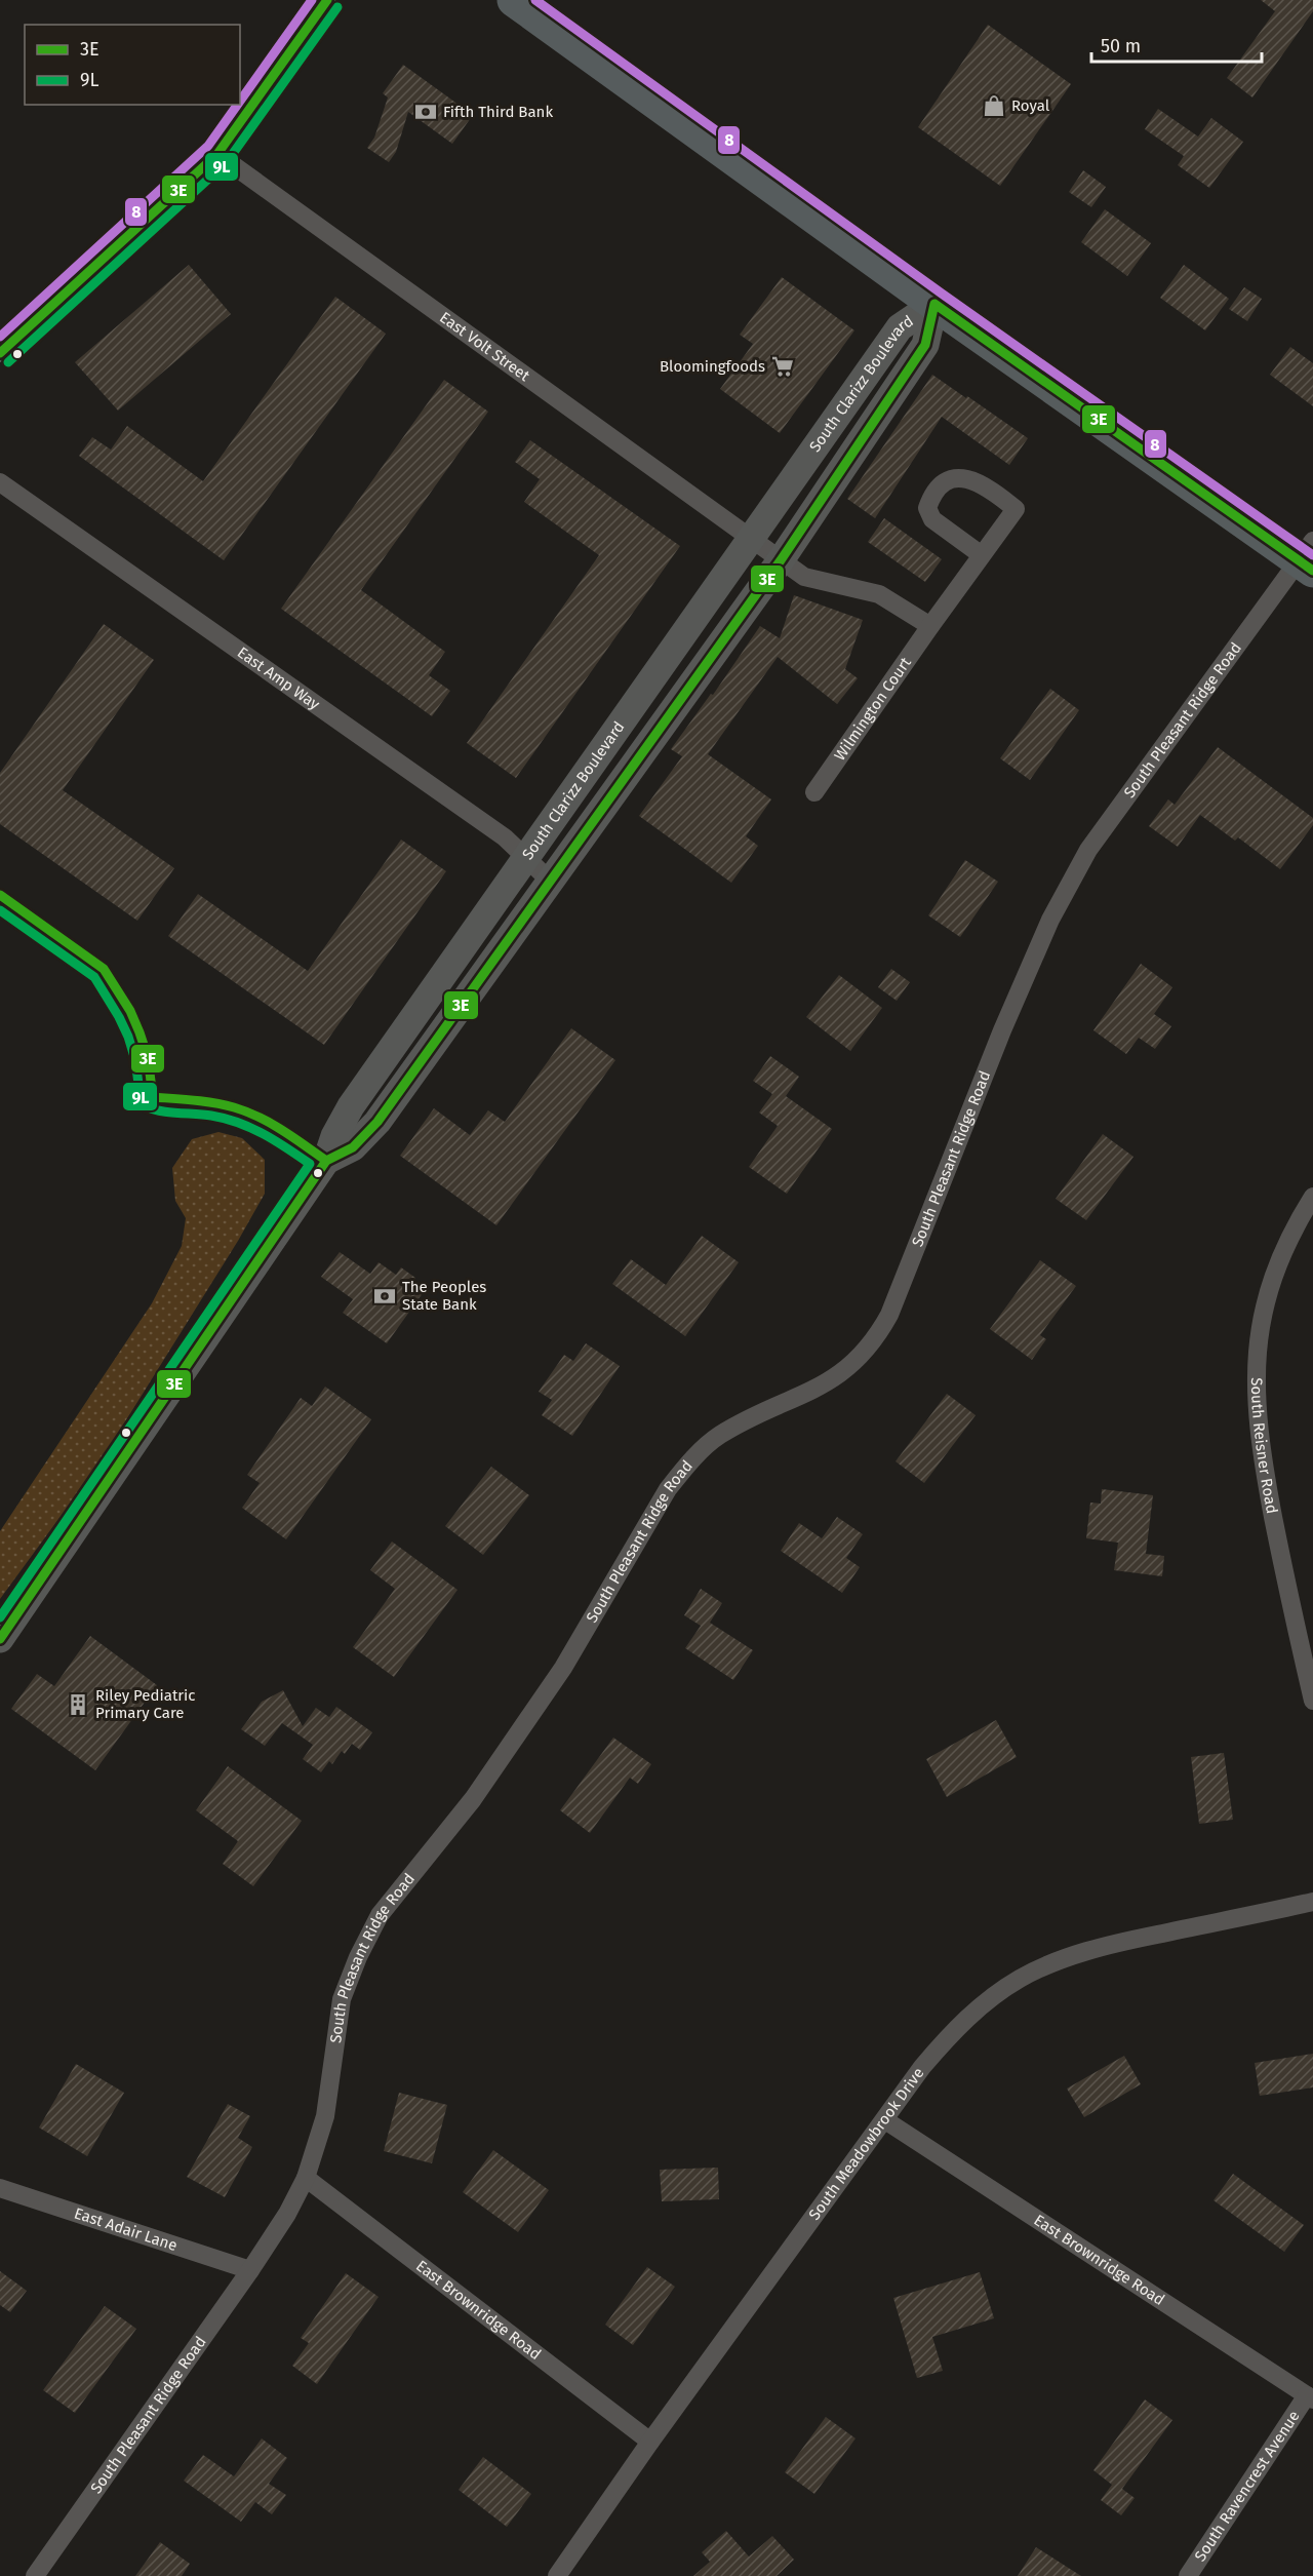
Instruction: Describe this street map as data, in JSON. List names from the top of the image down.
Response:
{
  "streets": {
    "street": [
      "East Volt Street",
      "South Clarizz Boulevard",
      "East Amp Way",
      "Wilmington Court",
      "South Pleasant Ridge Road",
      "South Reisner Road",
      "South Meadowbrook Drive",
      "East Adair Lane",
      "East Brownridge Road",
      "South Ravencrest Avenue"
    ]
  },
  "crossings": [
    ["East Volt Street", "South Clarizz Boulevard"],
    ["South Clarizz Boulevard", "East Amp Way"],
    ["South Pleasant Ridge Road", "East Adair Lane"],
    ["South Pleasant Ridge Road", "East Brownridge Road"],
    ["South Meadowbrook Drive", "East Brownridge Road"],
    ["East Brownridge Road", "South Ravencrest Avenue"]
  ],
  "places": {
    "shop": ["Royal"],
    "bank": ["Fifth Third Bank", "The Peoples State Bank"],
    "supermarket": ["Bloomingfoods"],
    "building": ["Riley Pediatric Primary Care"]
  },
  "lines": ["transit line 3E", "transit line 8", "transit line 9L"],
  "legend": ["3E", "9L"],
  "scale_bar": "50 m"
}
